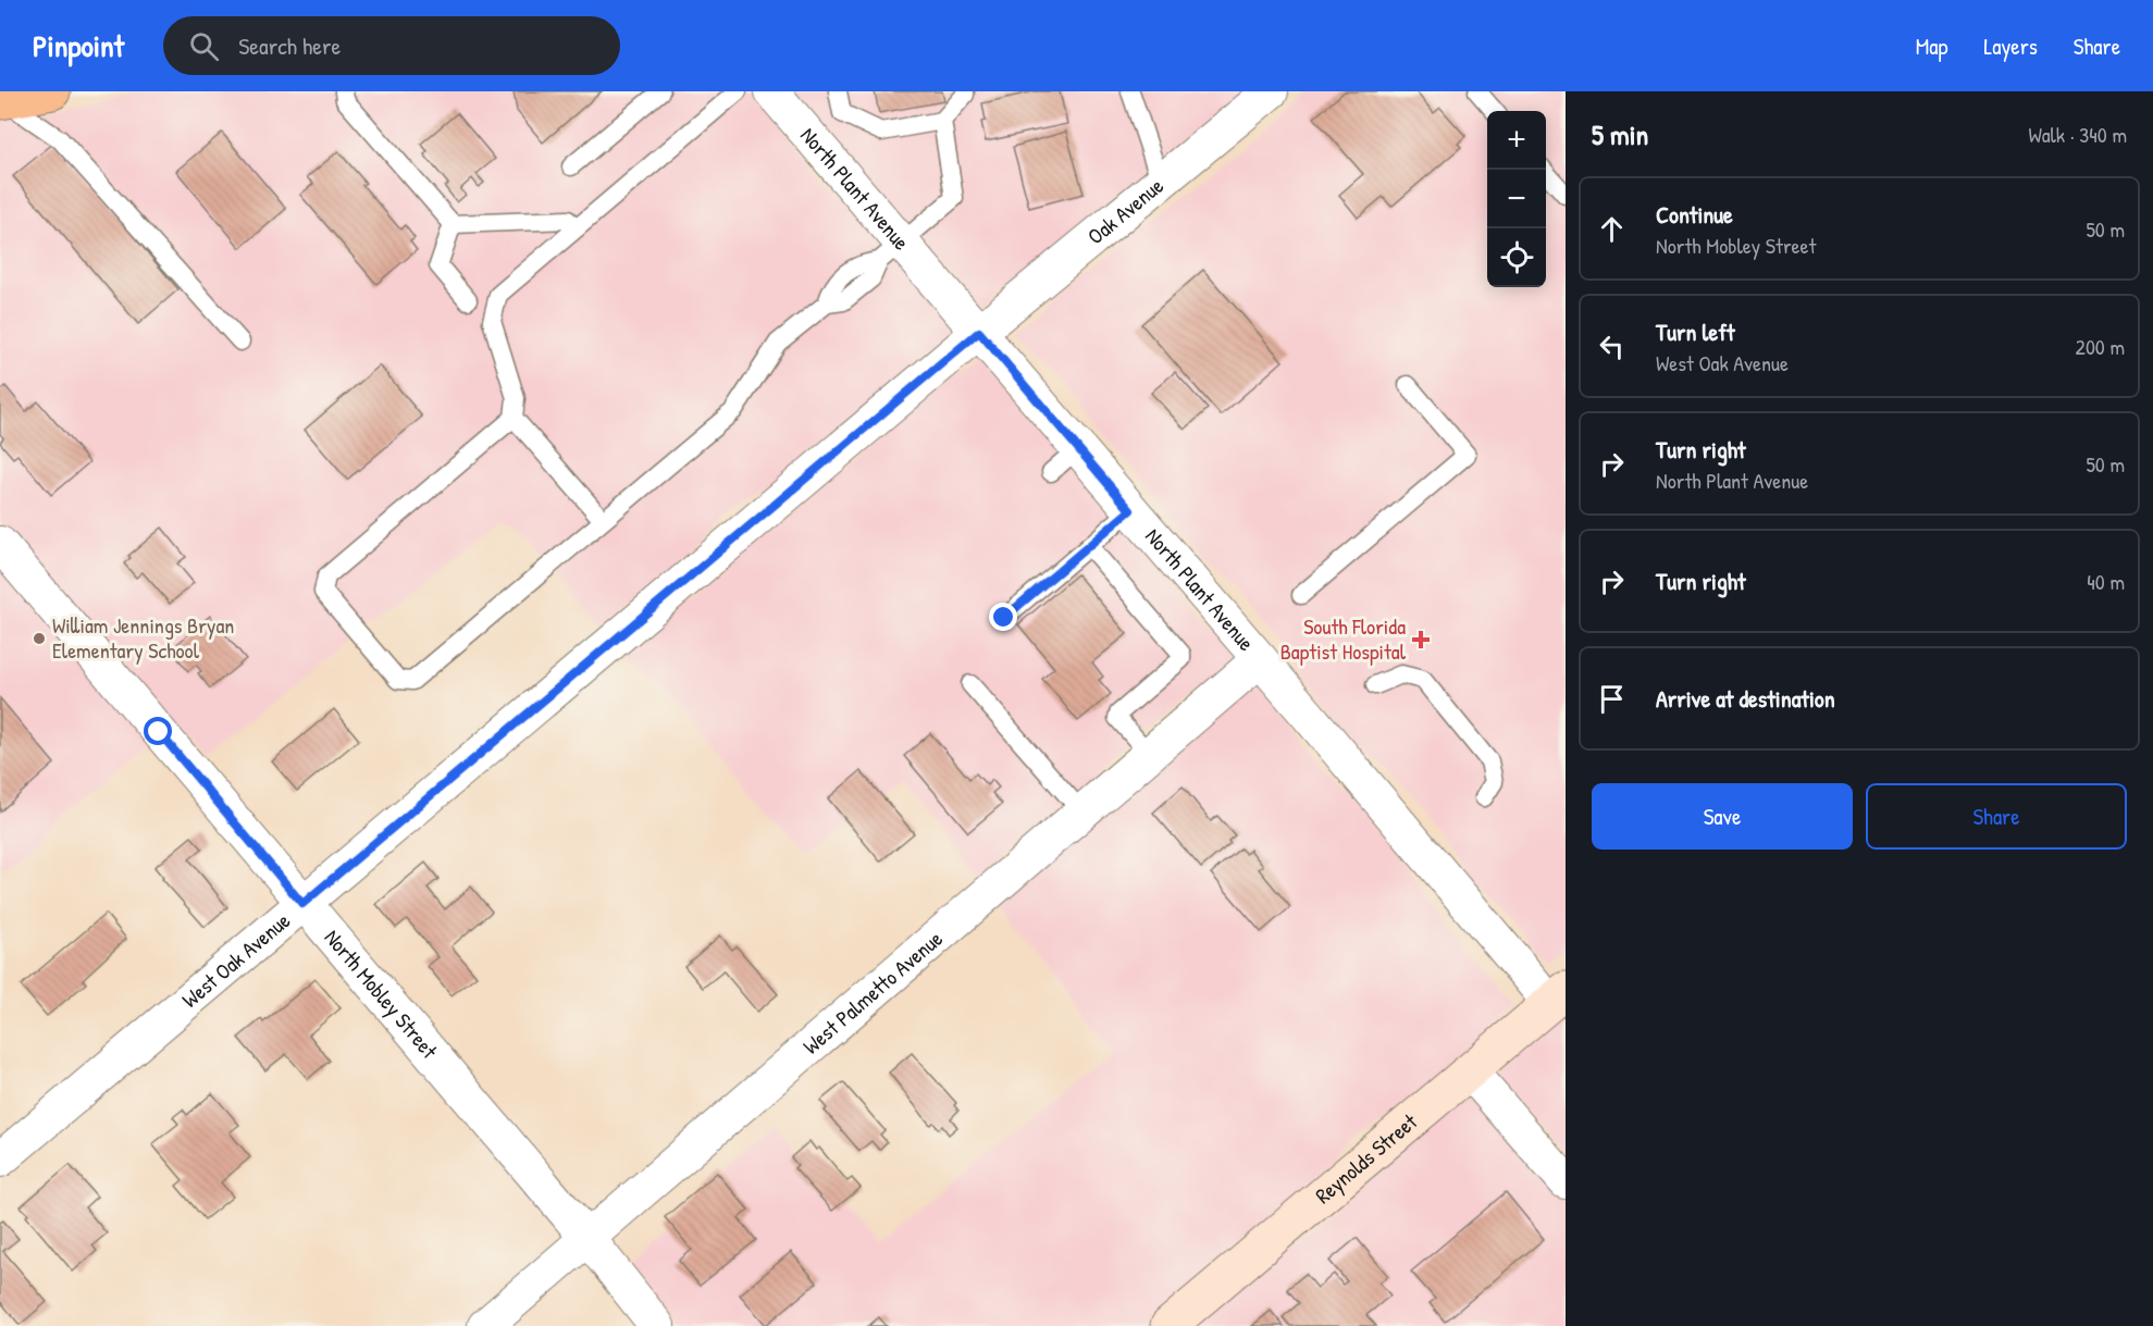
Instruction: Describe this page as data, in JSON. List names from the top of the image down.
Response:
{
  "streets": {
    "main road": ["Reynolds Street"],
    "street": [
      "North Plant Avenue",
      "Oak Avenue",
      "West Oak Avenue",
      "West Palmetto Avenue",
      "North Mobley Street"
    ]
  },
  "crossings": [
    ["North Plant Avenue", "Oak Avenue"],
    ["North Plant Avenue", "West Oak Avenue"],
    ["North Plant Avenue", "West Palmetto Avenue"],
    ["North Plant Avenue", "Reynolds Street"],
    ["Oak Avenue", "West Oak Avenue"],
    ["West Oak Avenue", "North Mobley Street"],
    ["West Palmetto Avenue", "North Mobley Street"]
  ],
  "places": {
    "other": ["William Jennings Bryan Elementary School"],
    "health": ["South Florida Baptist Hospital"]
  },
  "page": {
    "header": "Pinpoint",
    "search": "Search here",
    "nav": ["Map", "Layers", "Share"],
    "heading": ["5 min", "Walk · 340 m"],
    "map_buttons": ["+", "−"],
    "list": [
      ["Continue", "North Mobley Street", "50 m"],
      ["Turn left", "West Oak Avenue", "200 m"],
      ["Turn right", "North Plant Avenue", "50 m"],
      ["Turn right", "40 m"],
      "Arrive at destination"
    ],
    "buttons": ["Save", "Share"]
  }
}
